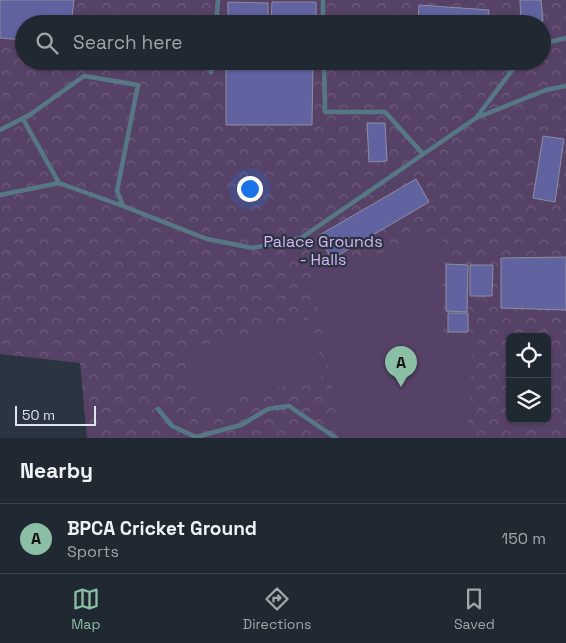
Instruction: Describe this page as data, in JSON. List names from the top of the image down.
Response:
{
  "parks": ["Palace Grounds - Halls"],
  "scale_bar": "50 m",
  "page": {
    "search": "Search here",
    "pins": "A",
    "scale": "50 m",
    "heading": "Nearby",
    "list": [
      {
        "mark": "A",
        "name": "BPCA Cricket Ground",
        "note": "Sports",
        "value": "150 m"
      }
    ],
    "nav": ["Map", "Directions", "Saved"]
  }
}
